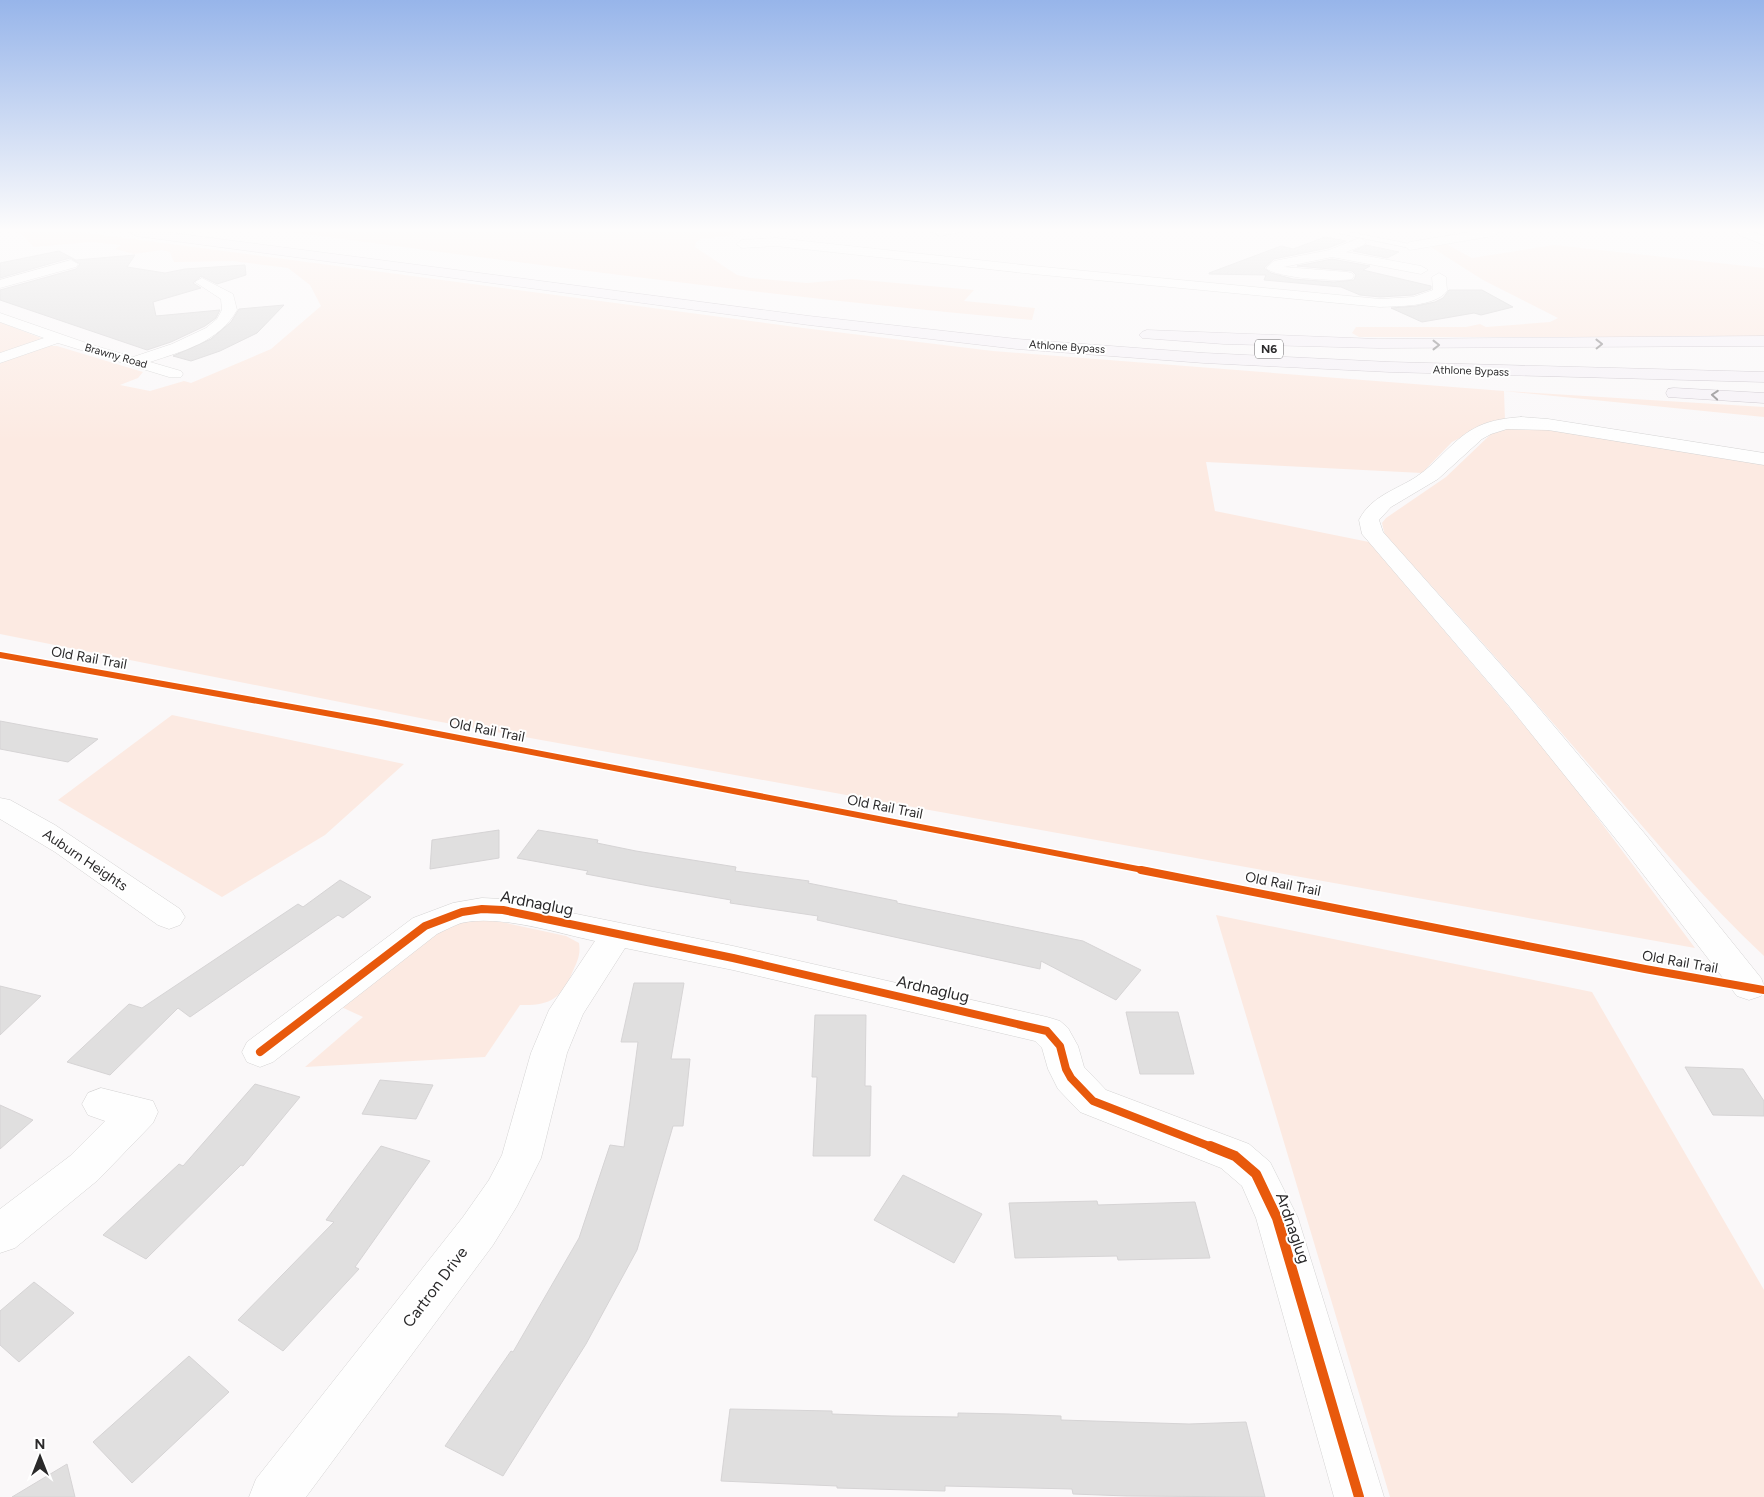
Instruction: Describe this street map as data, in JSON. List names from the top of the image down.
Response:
{
  "streets": {
    "highway": ["Athlone Bypass", "N6"],
    "street": [
      "Brawny Road",
      "Auburn Heights",
      "Ardnaglug",
      "Cartron Drive"
    ],
    "cycle path": ["Old Rail Trail"]
  },
  "crossings": [
    ["Athlone Bypass", "N6"],
    ["Ardnaglug", "Cartron Drive"]
  ],
  "north": "top"
}
